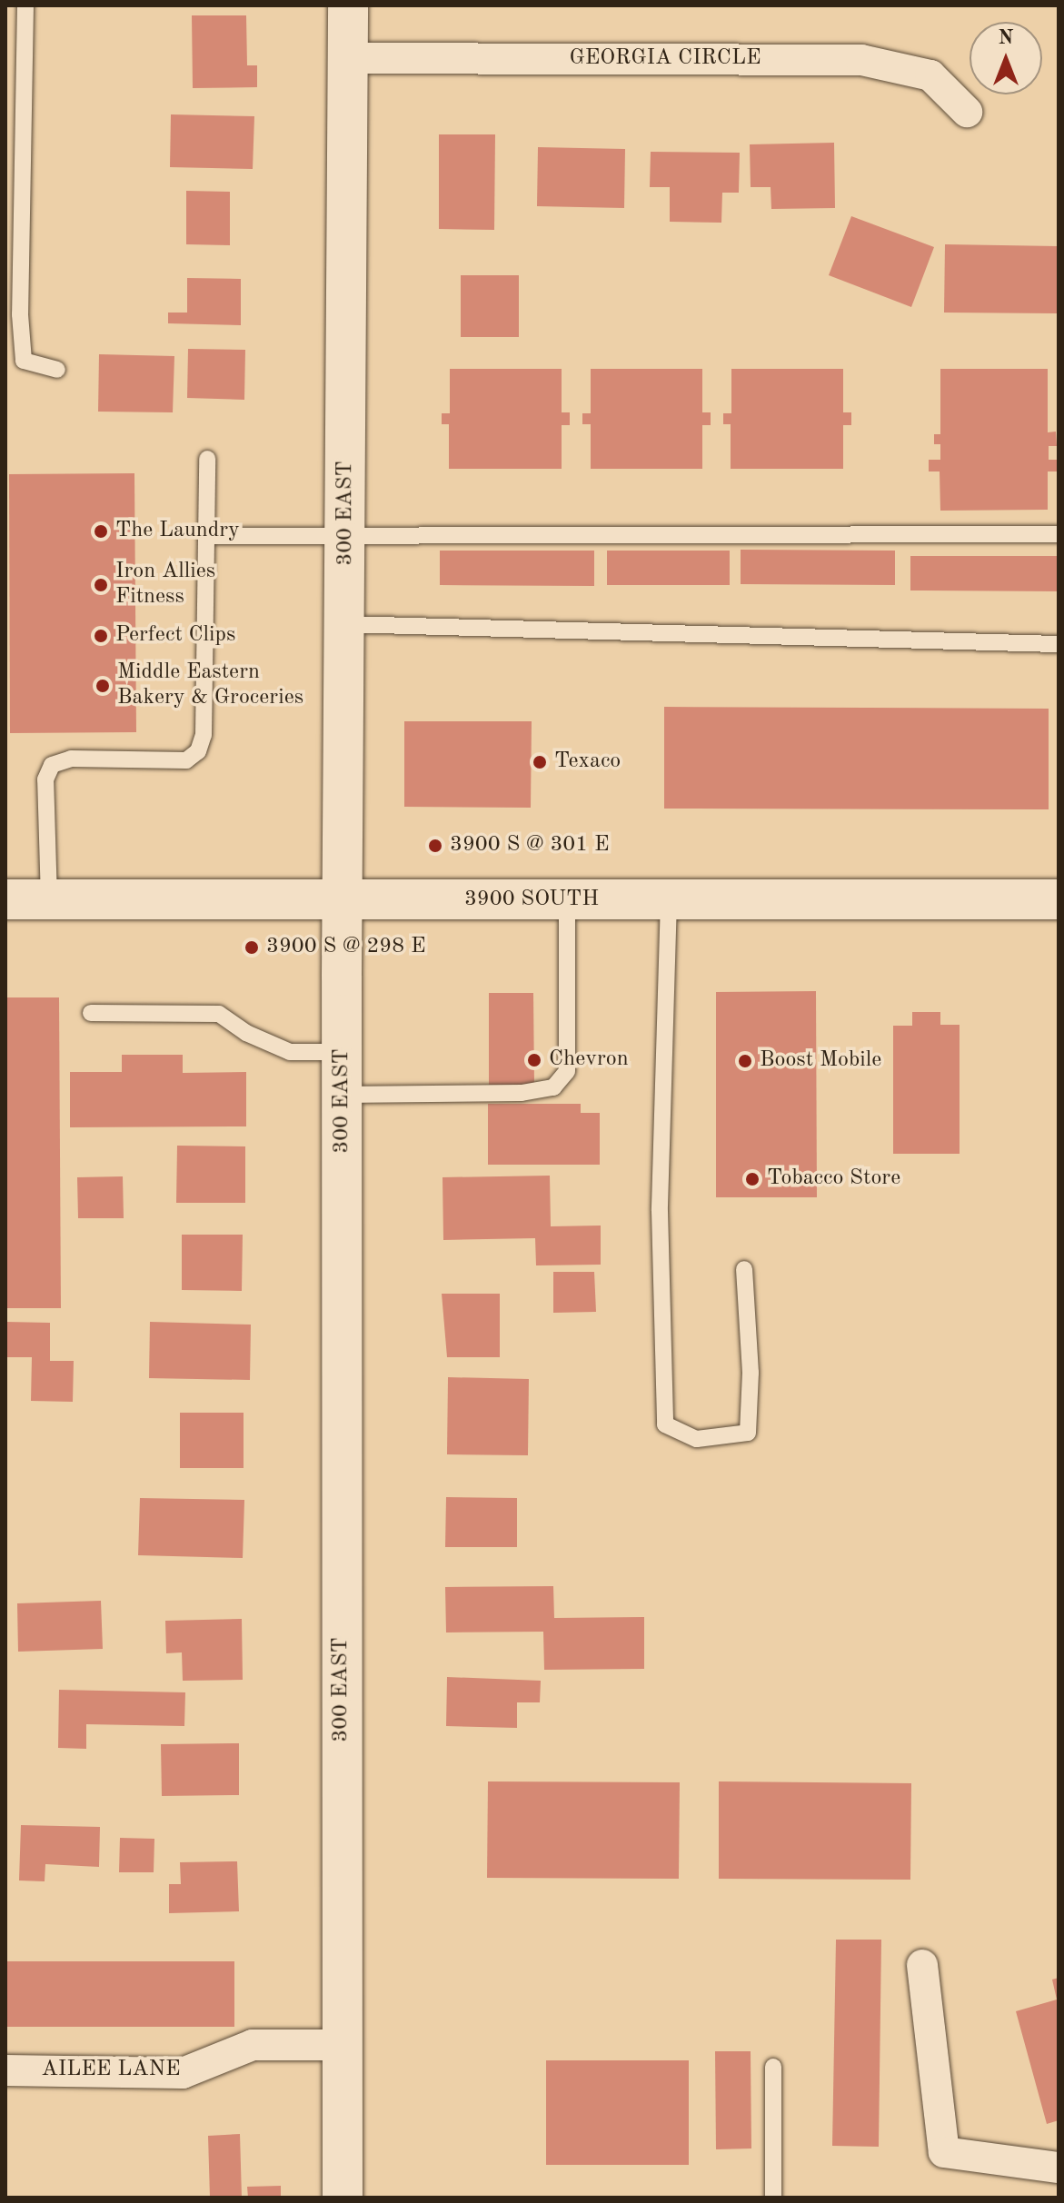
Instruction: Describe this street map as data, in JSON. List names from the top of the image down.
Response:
{
  "streets": {
    "street": [
      "GEORGIA CIRCLE",
      "300 EAST",
      "3900 SOUTH",
      "AILEE LANE"
    ]
  },
  "crossings": [
    ["GEORGIA CIRCLE", "300 EAST"],
    ["300 EAST", "3900 SOUTH"],
    ["300 EAST", "AILEE LANE"]
  ],
  "places": [
    "The Laundry",
    "Iron Allies Fitness",
    "Perfect Clips",
    "Middle Eastern Bakery & Groceries",
    "Texaco",
    "3900 S @ 301 E",
    "3900 S @ 298 E",
    "Chevron",
    "Boost Mobile",
    "Tobacco Store"
  ],
  "north": "top"
}
